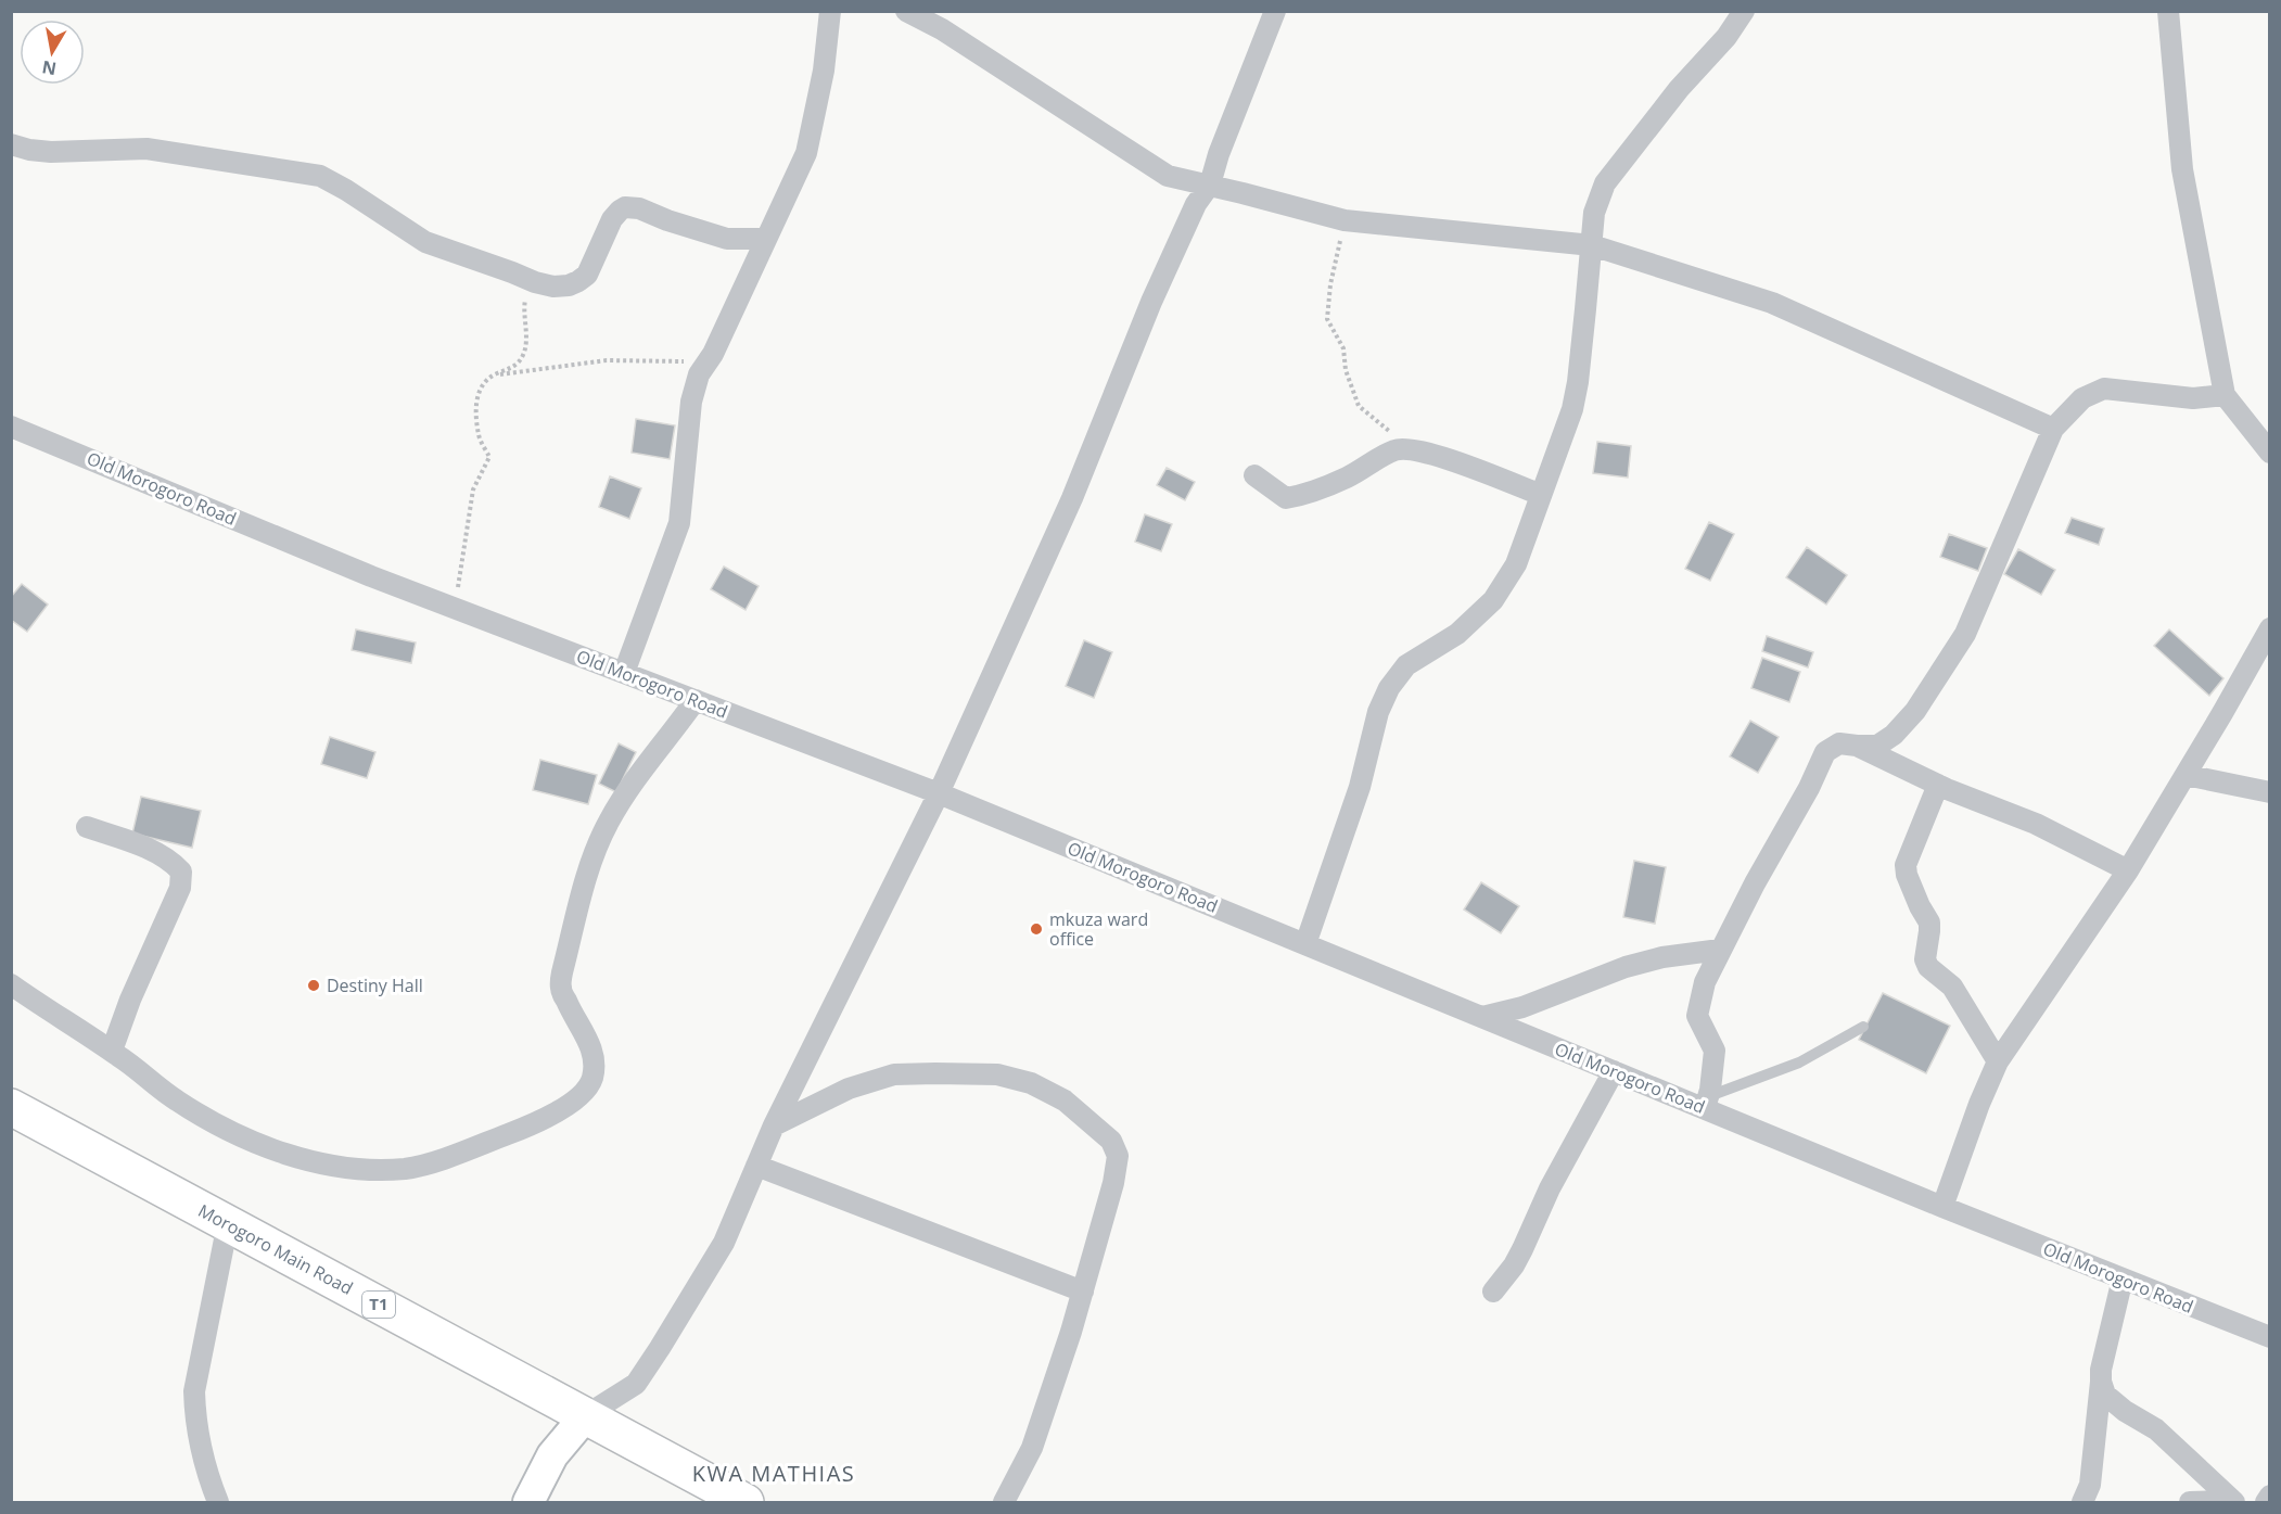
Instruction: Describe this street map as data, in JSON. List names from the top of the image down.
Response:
{
  "streets": {
    "highway": ["Morogoro Main Road", "T1"],
    "street": ["Old Morogoro Road"]
  },
  "districts": ["KWA MATHIAS"],
  "places": ["mkuza ward office", "Destiny Hall"],
  "north": "bottom"
}
